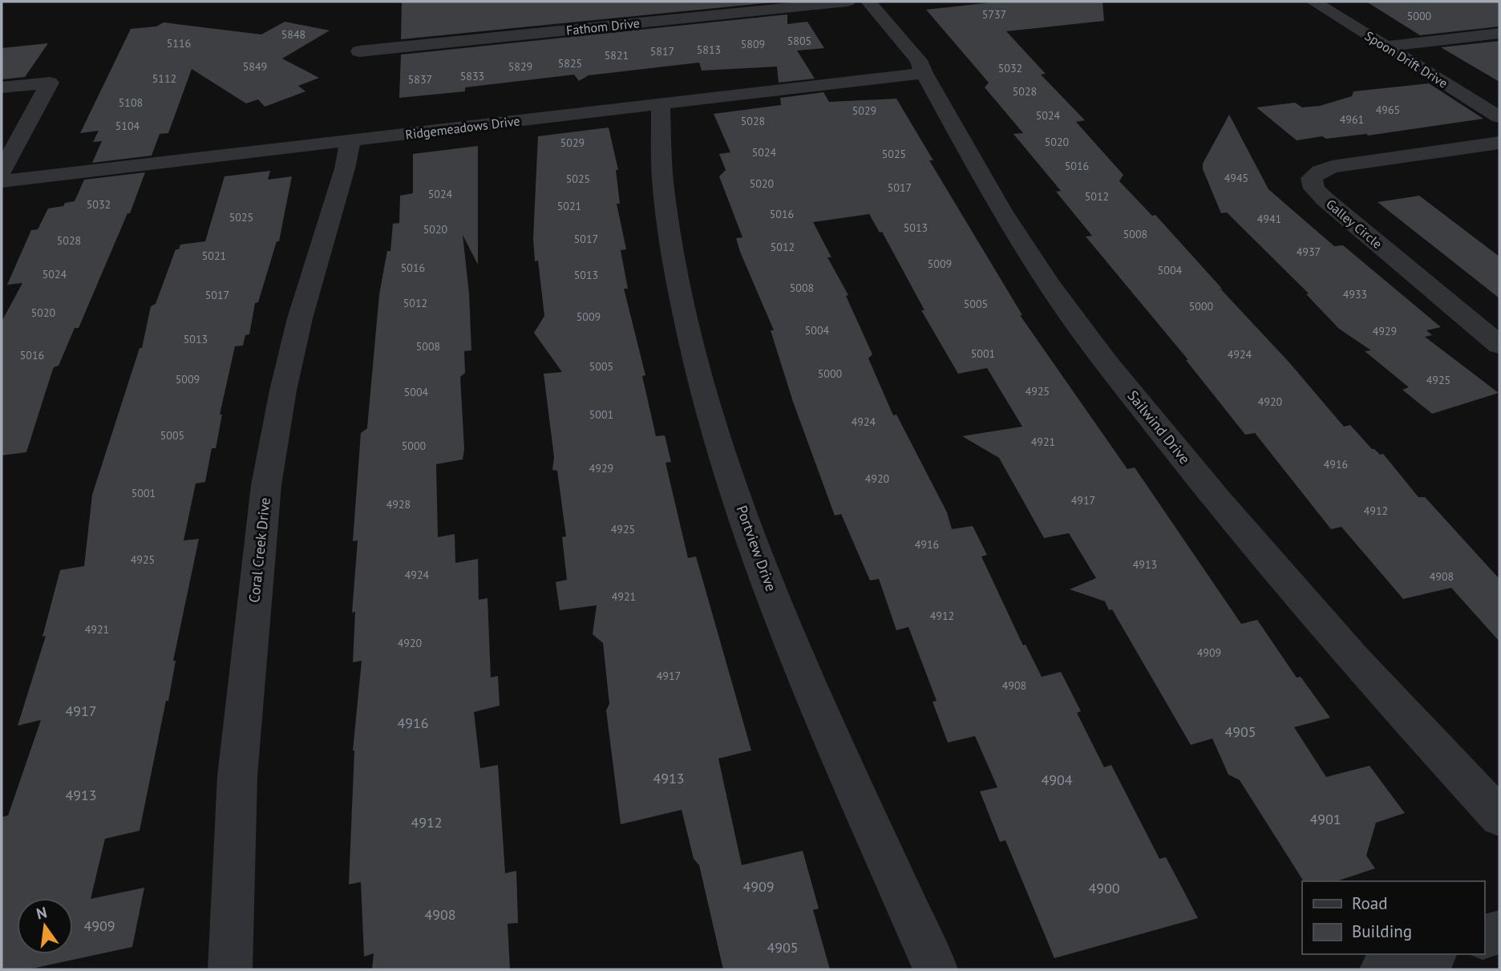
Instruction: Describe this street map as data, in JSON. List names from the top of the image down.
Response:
{
  "streets": {
    "street": [
      "Fathom Drive",
      "Spoon Drift Drive",
      "Ridgemeadows Drive",
      "Galley Circle",
      "Sailwind Drive",
      "Portview Drive",
      "Coral Creek Drive"
    ]
  },
  "crossings": [
    ["Ridgemeadows Drive", "Sailwind Drive"],
    ["Ridgemeadows Drive", "Portview Drive"],
    ["Ridgemeadows Drive", "Coral Creek Drive"]
  ],
  "house_numbers": [
    "5737",
    "5000",
    "5848",
    "5805",
    "5116",
    "5809",
    "5813",
    "5817",
    "5821",
    "5825",
    "5849",
    "5829",
    "5032",
    "5833",
    "5112",
    "5837",
    "5028",
    "5108",
    "4965",
    "5029",
    "5024",
    "4961",
    "5028",
    "5104",
    "5020",
    "5029",
    "5024",
    "5025",
    "5016",
    "4945",
    "5025",
    "5020",
    "5017",
    "5024",
    "5012",
    "5032",
    "5021",
    "5016",
    "5025",
    "4941",
    "5013",
    "5020",
    "5008",
    "5017",
    "5028",
    "5012",
    "4937",
    "5021",
    "5009",
    "5016",
    "5004",
    "5024",
    "5013",
    "5008",
    "4933",
    "5017",
    "5012",
    "5005",
    "5000",
    "5020",
    "5009",
    "5004",
    "4929",
    "5013",
    "5008",
    "5001",
    "4924",
    "5016",
    "5005",
    "5000",
    "5009",
    "4925",
    "4925",
    "5004",
    "4920",
    "5001",
    "4924",
    "5005",
    "4921",
    "5000",
    "4916",
    "4929",
    "4920",
    "5001",
    "4917",
    "4928",
    "4912",
    "4925",
    "4916",
    "4925",
    "4913",
    "4924",
    "4908",
    "4921",
    "4912",
    "4921",
    "4920",
    "4909",
    "4917",
    "4908",
    "4917",
    "4916",
    "4905",
    "4913",
    "4904",
    "4913",
    "4901",
    "4912",
    "4909",
    "4900",
    "4908",
    "4909",
    "4905"
  ],
  "legend": ["Road", "Building"],
  "north": "top"
}
